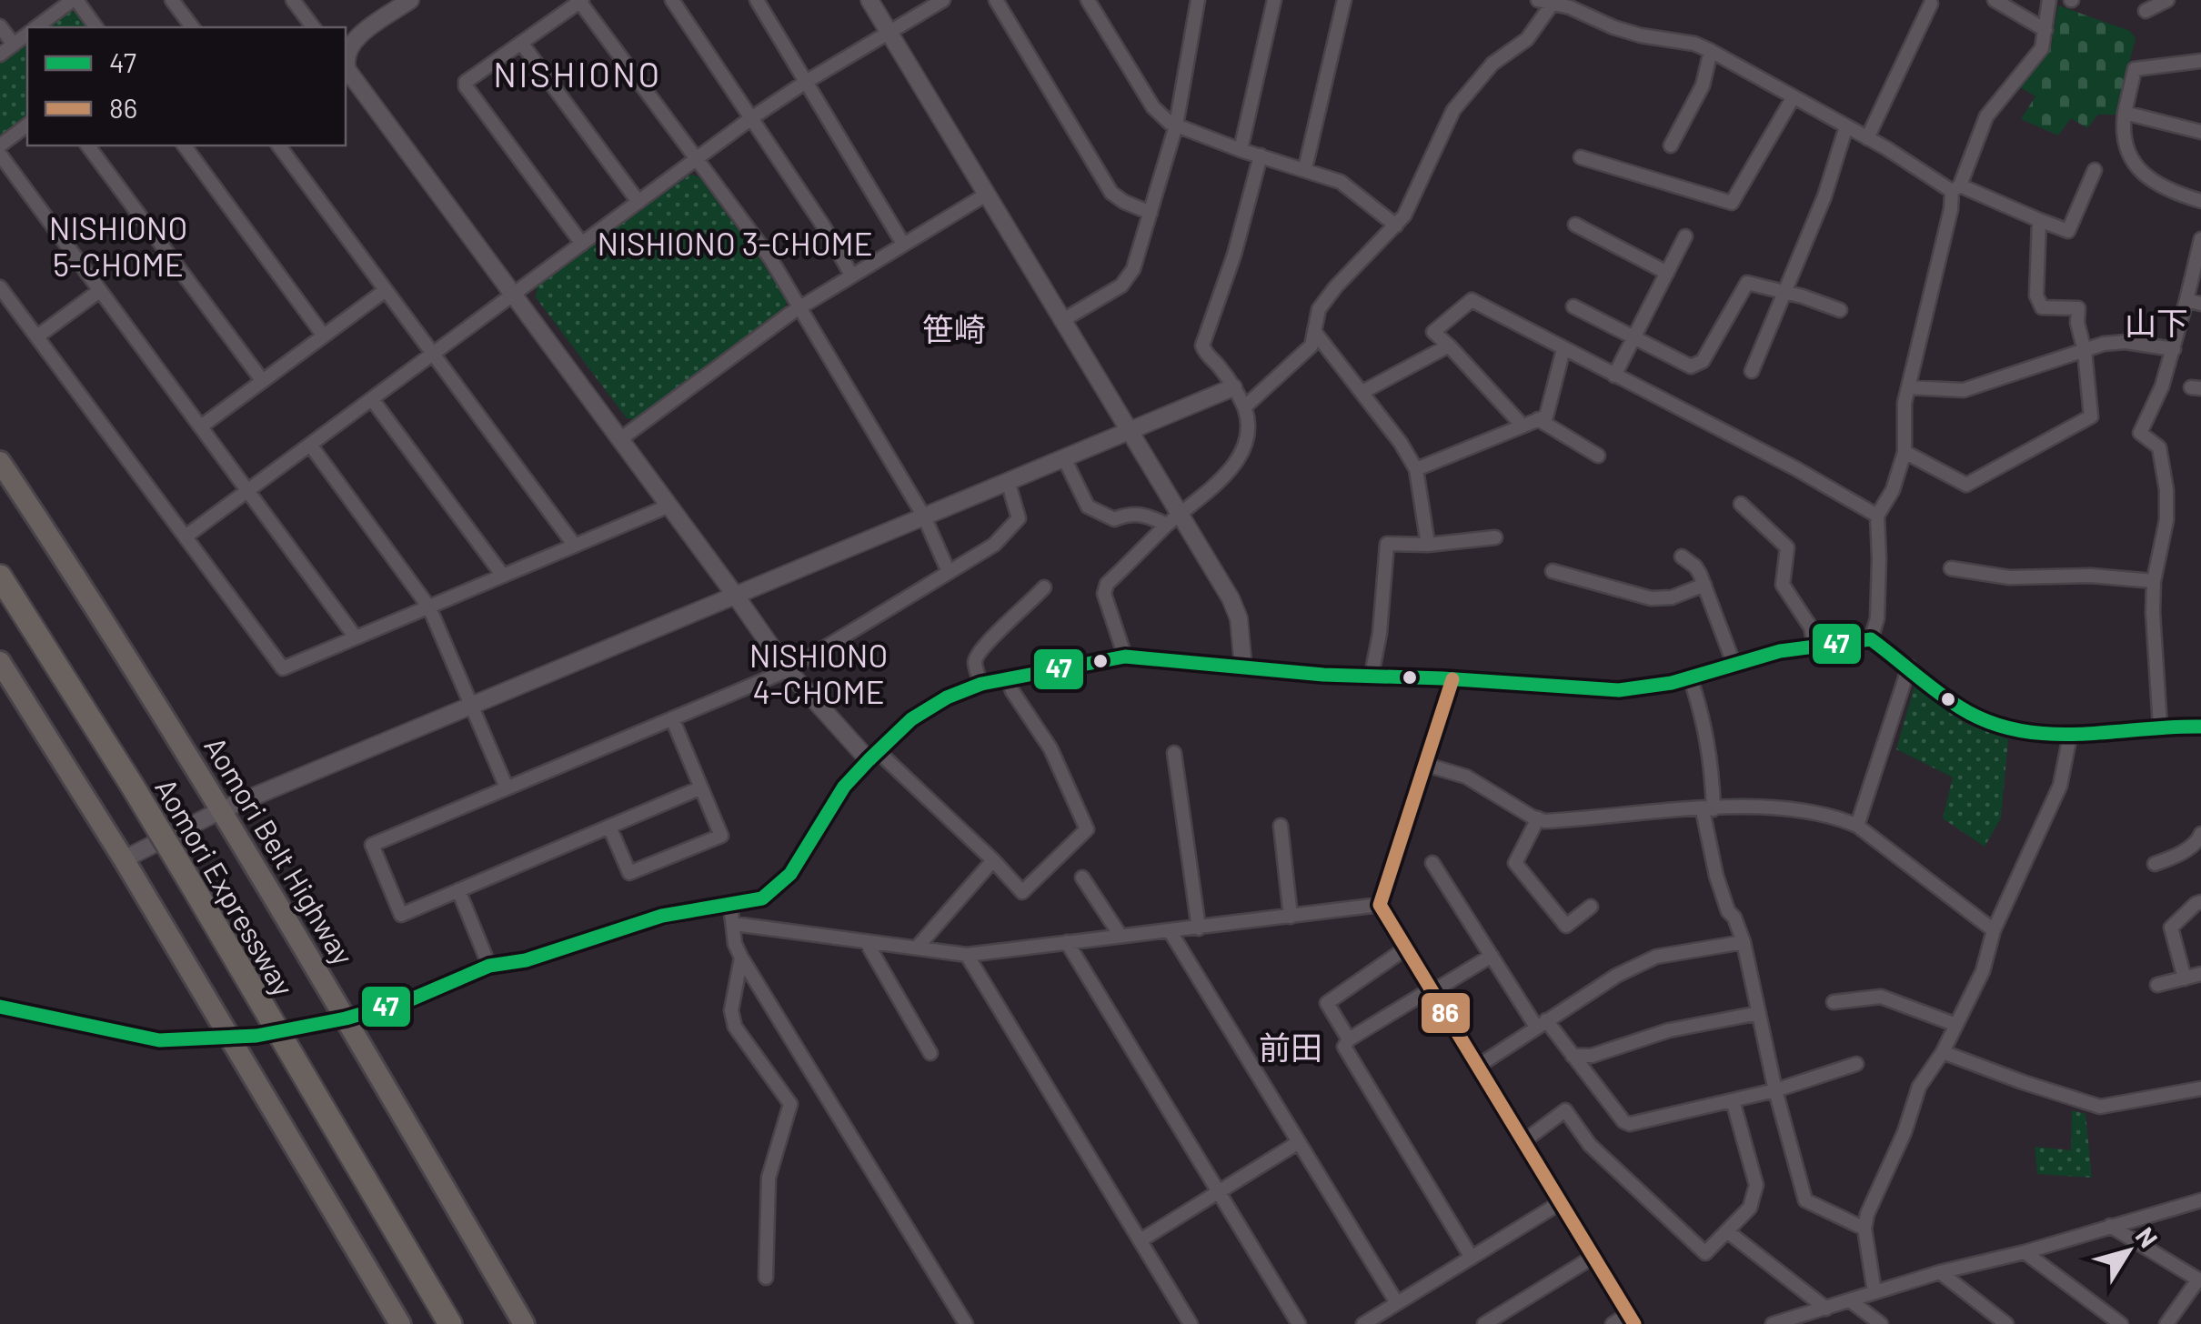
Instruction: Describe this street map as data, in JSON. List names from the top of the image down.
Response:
{
  "streets": {
    "highway": ["Aomori Belt Highway", "Aomori Expressway"]
  },
  "districts": [
    "NISHIONO",
    "NISHIONO 5-CHOME",
    "NISHIONO 3-CHOME",
    "山下",
    "笹崎",
    "NISHIONO 4-CHOME",
    "前田"
  ],
  "lines": ["transit line 47", "transit line 86"],
  "legend": ["47", "86"],
  "north": "top right"
}
